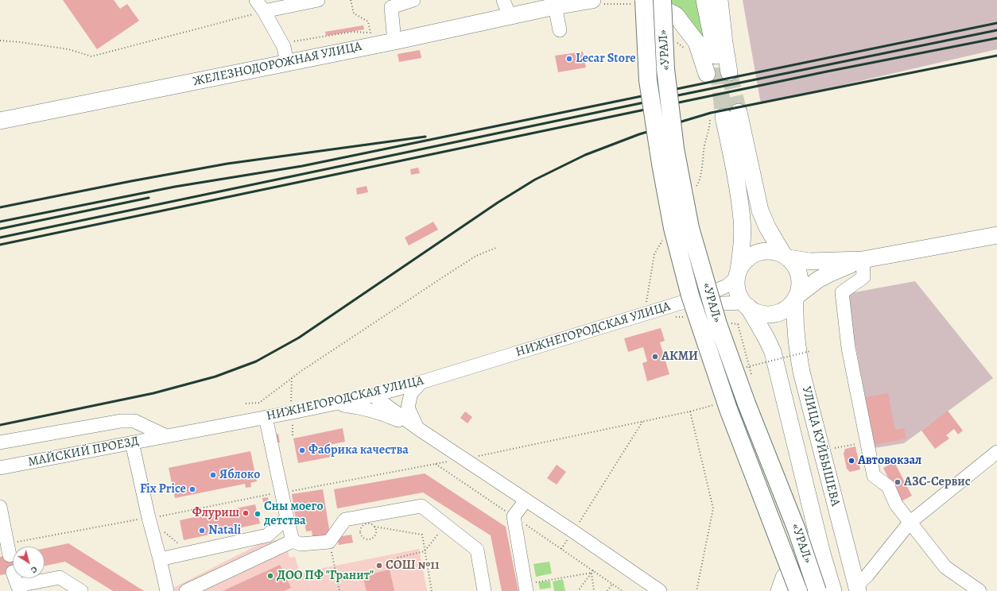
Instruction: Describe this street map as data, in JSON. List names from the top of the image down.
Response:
{
  "streets": {
    "highway": ["«УРАЛ»"],
    "main road": ["ЖЕЛЕЗНОДОРОЖНАЯ УЛИЦА", "УЛИЦА КУЙБЫШЕВА"],
    "street": ["НИЖНЕГОРОДСКАЯ УЛИЦА", "МАЙСКИЙ ПРОЕЗД"]
  },
  "crossings": [
    ["НИЖНЕГОРОДСКАЯ УЛИЦА", "УЛИЦА КУЙБЫШЕВА"],
    ["НИЖНЕГОРОДСКАЯ УЛИЦА", "МАЙСКИЙ ПРОЕЗД"]
  ],
  "places": [
    "Lecar Store",
    "АКМИ",
    "Фабрика качества",
    "Автовокзал",
    "Яблоко",
    "АЗС-Сервис",
    "Fix Price",
    "Флуриш",
    "Сны моего детства",
    "Natali",
    "СОШ №11",
    "ДОО ПФ \"Гранит\""
  ],
  "north": "bottom right"
}
